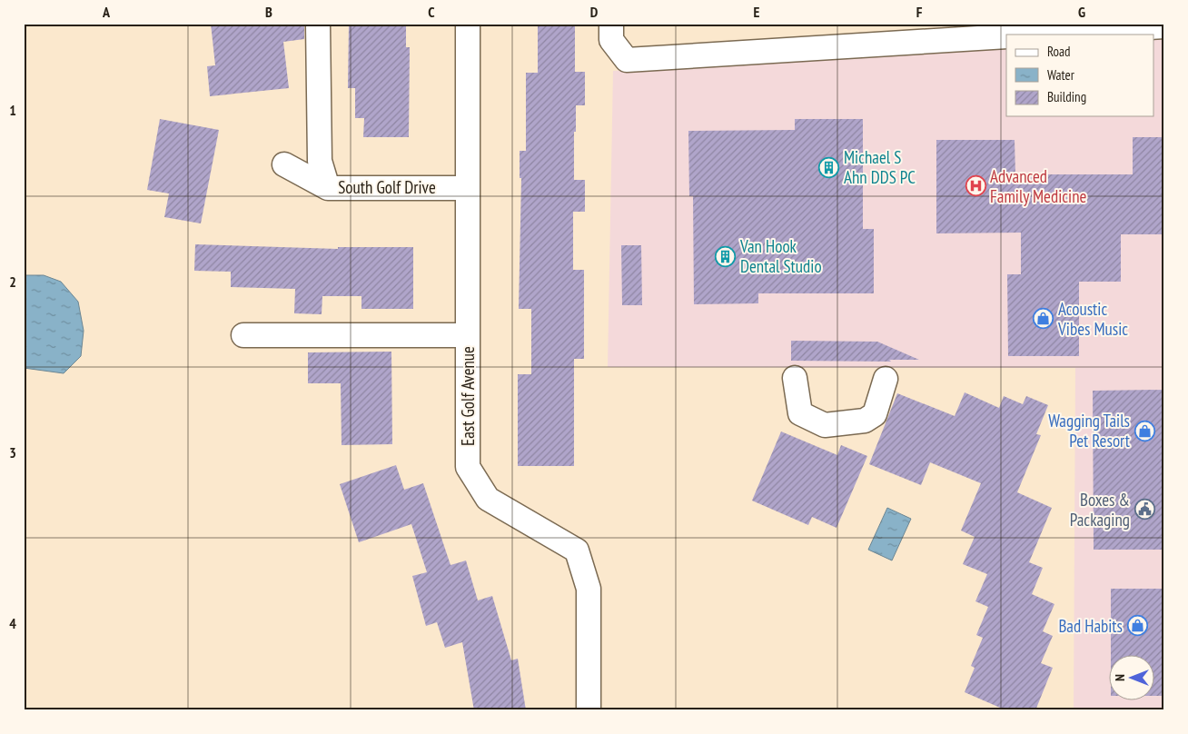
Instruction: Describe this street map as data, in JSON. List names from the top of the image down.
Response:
{
  "streets": {
    "street": ["South Golf Drive", "East Golf Avenue"]
  },
  "crossings": [
    ["South Golf Drive", "East Golf Avenue"]
  ],
  "places": {
    "building": ["Michael S Ahn DDS PC", "Van Hook Dental Studio"],
    "hospital": ["Advanced Family Medicine"],
    "shop": ["Acoustic Vibes Music", "Wagging Tails Pet Resort", "Bad Habits"],
    "public building": ["Boxes & Packaging"]
  },
  "legend": ["Road", "Water", "Building"],
  "north": "left",
  "grid": {
    "columns": [
      "A",
      "B",
      "C",
      "D",
      "E",
      "F",
      "G"
    ],
    "rows": [
      "1",
      "2",
      "3",
      "4"
    ]
  }
}
